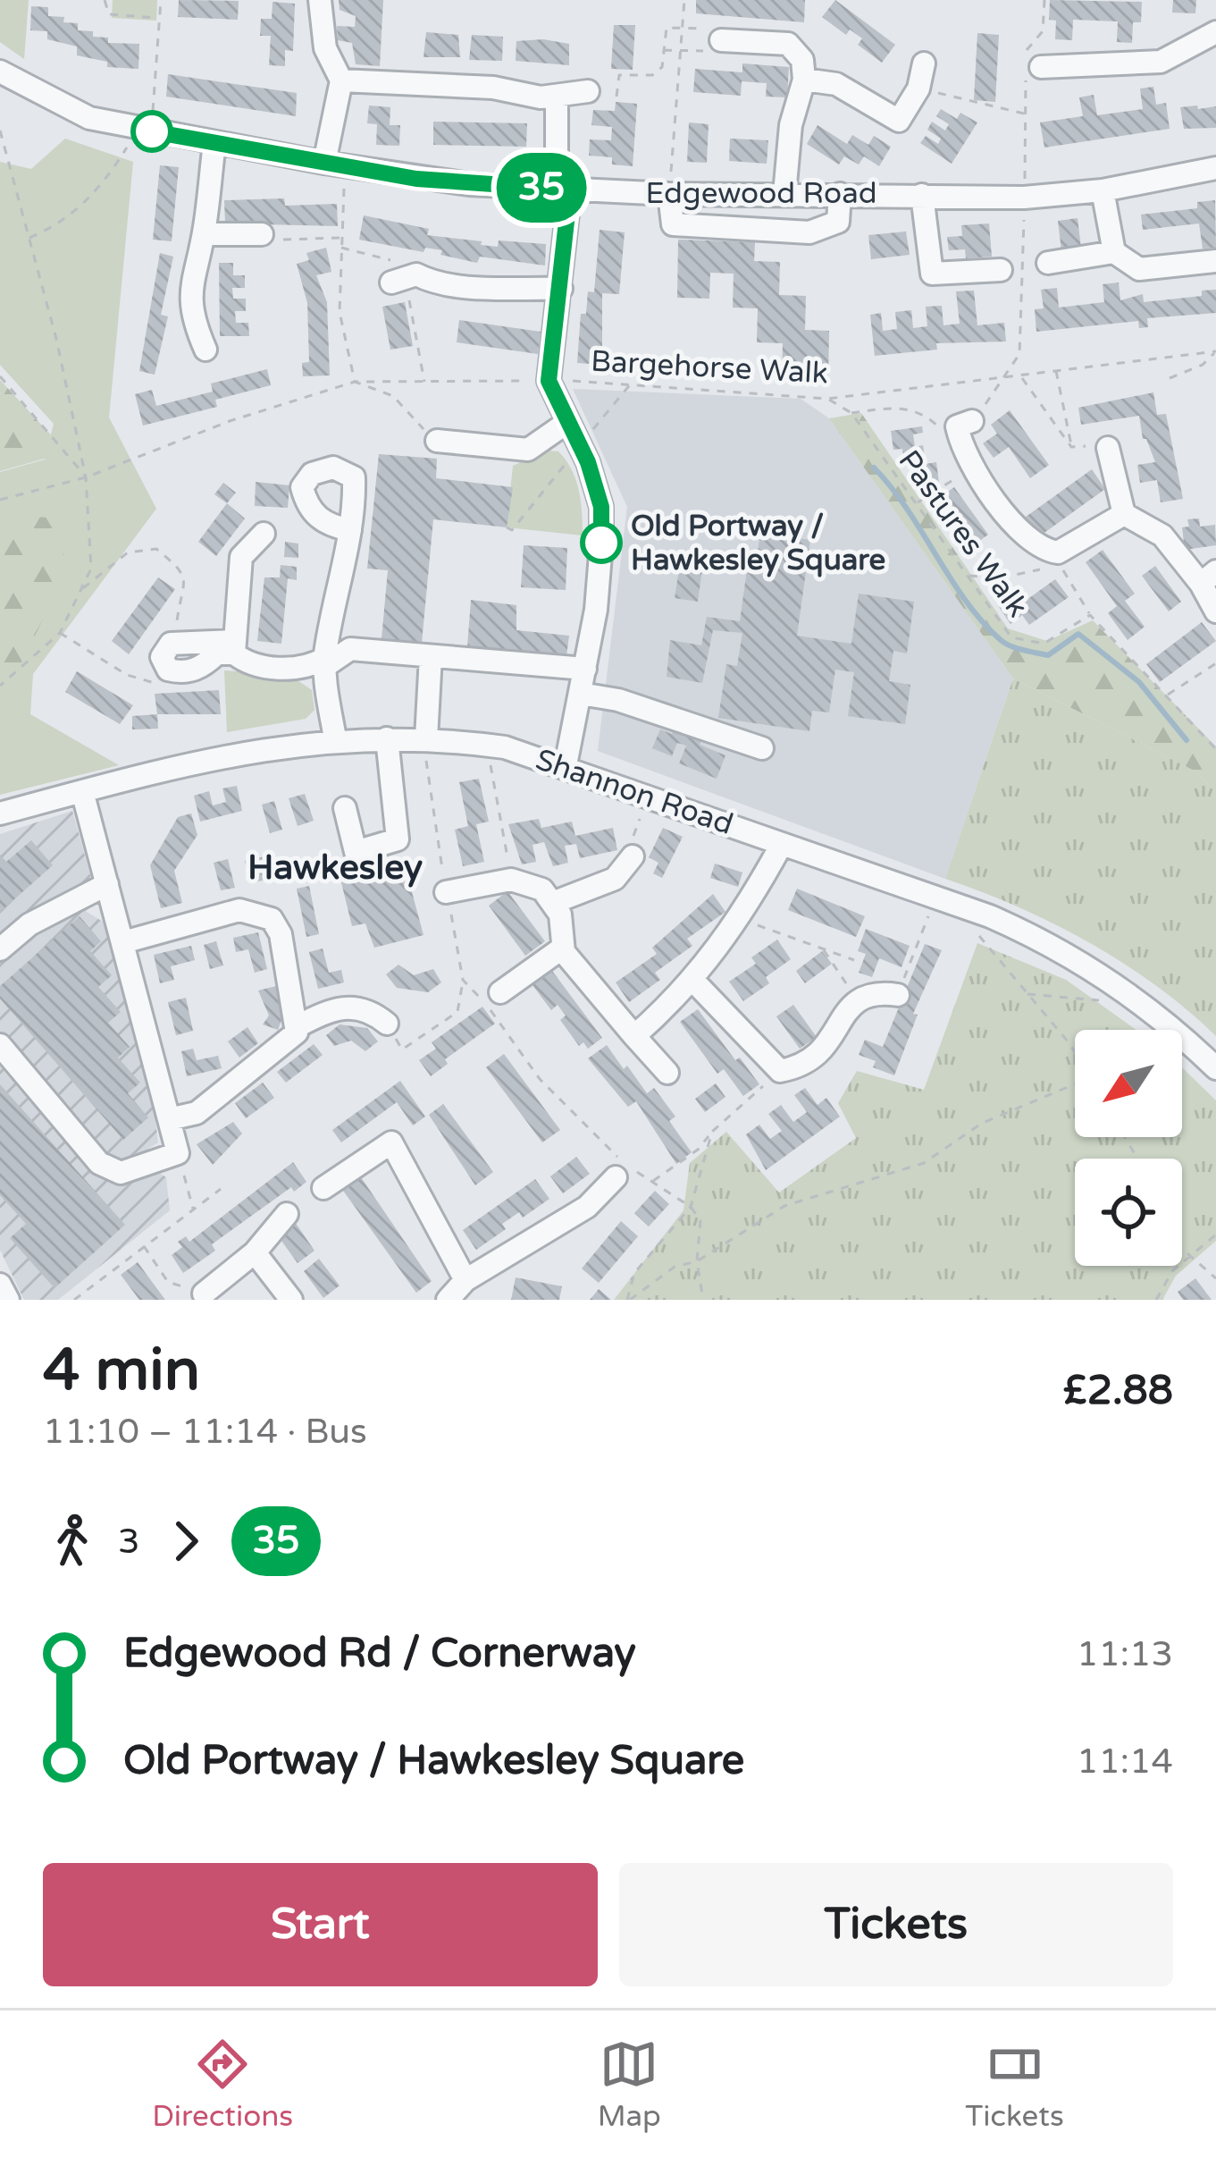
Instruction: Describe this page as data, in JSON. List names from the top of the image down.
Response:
{
  "streets": {
    "street": ["Edgewood Road", "Shannon Road"],
    "path": ["Bargehorse Walk", "Pastures Walk"]
  },
  "crossings": [
    ["Bargehorse Walk", "Pastures Walk"]
  ],
  "districts": ["Hawkesley"],
  "places": ["Old Portway / Hawkesley Square"],
  "lines": ["bus line 35"],
  "north": "bottom left",
  "page": {
    "on_map": "35",
    "heading": ["4 min", "11:10 – 11:14 · Bus", "£2.88"],
    "legs": ["3", "35"],
    "list": [
      {
        "name": "Edgewood Rd / Cornerway",
        "value": "11:13"
      },
      {
        "name": "Old Portway / Hawkesley Square",
        "value": "11:14"
      }
    ],
    "buttons": ["Start", "Tickets"],
    "tabs": ["Directions", "Map", "Tickets"]
  }
}
